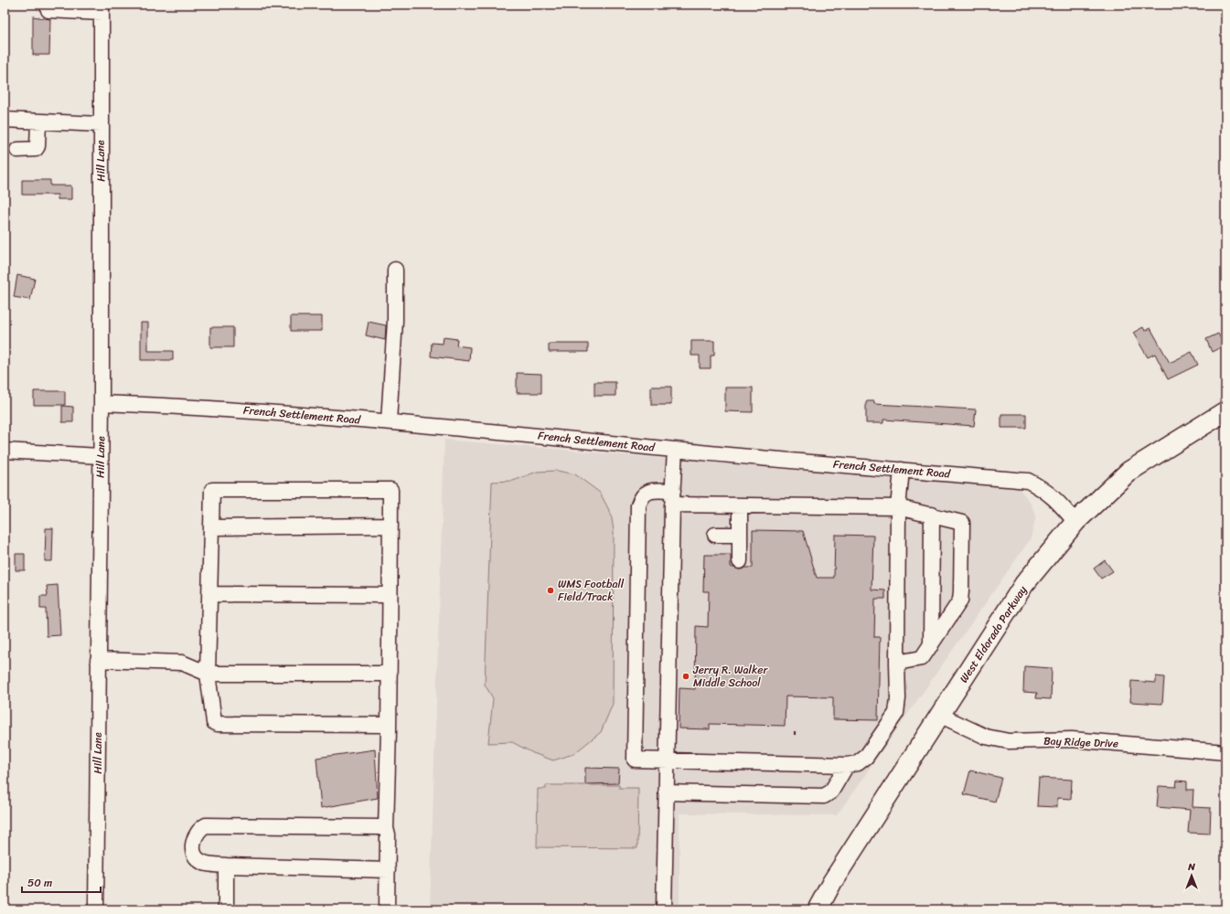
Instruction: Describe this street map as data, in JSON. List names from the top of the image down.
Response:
{
  "streets": {
    "main road": ["West Eldorado Parkway"],
    "street": ["Hill Lane", "French Settlement Road", "Bay Ridge Drive"]
  },
  "crossings": [
    ["Hill Lane", "French Settlement Road"],
    ["French Settlement Road", "West Eldorado Parkway"],
    ["West Eldorado Parkway", "Bay Ridge Drive"]
  ],
  "places": ["WMS Football Field/Track", "Jerry R. Walker Middle School"],
  "scale_bar": "50 m",
  "north": "top"
}
